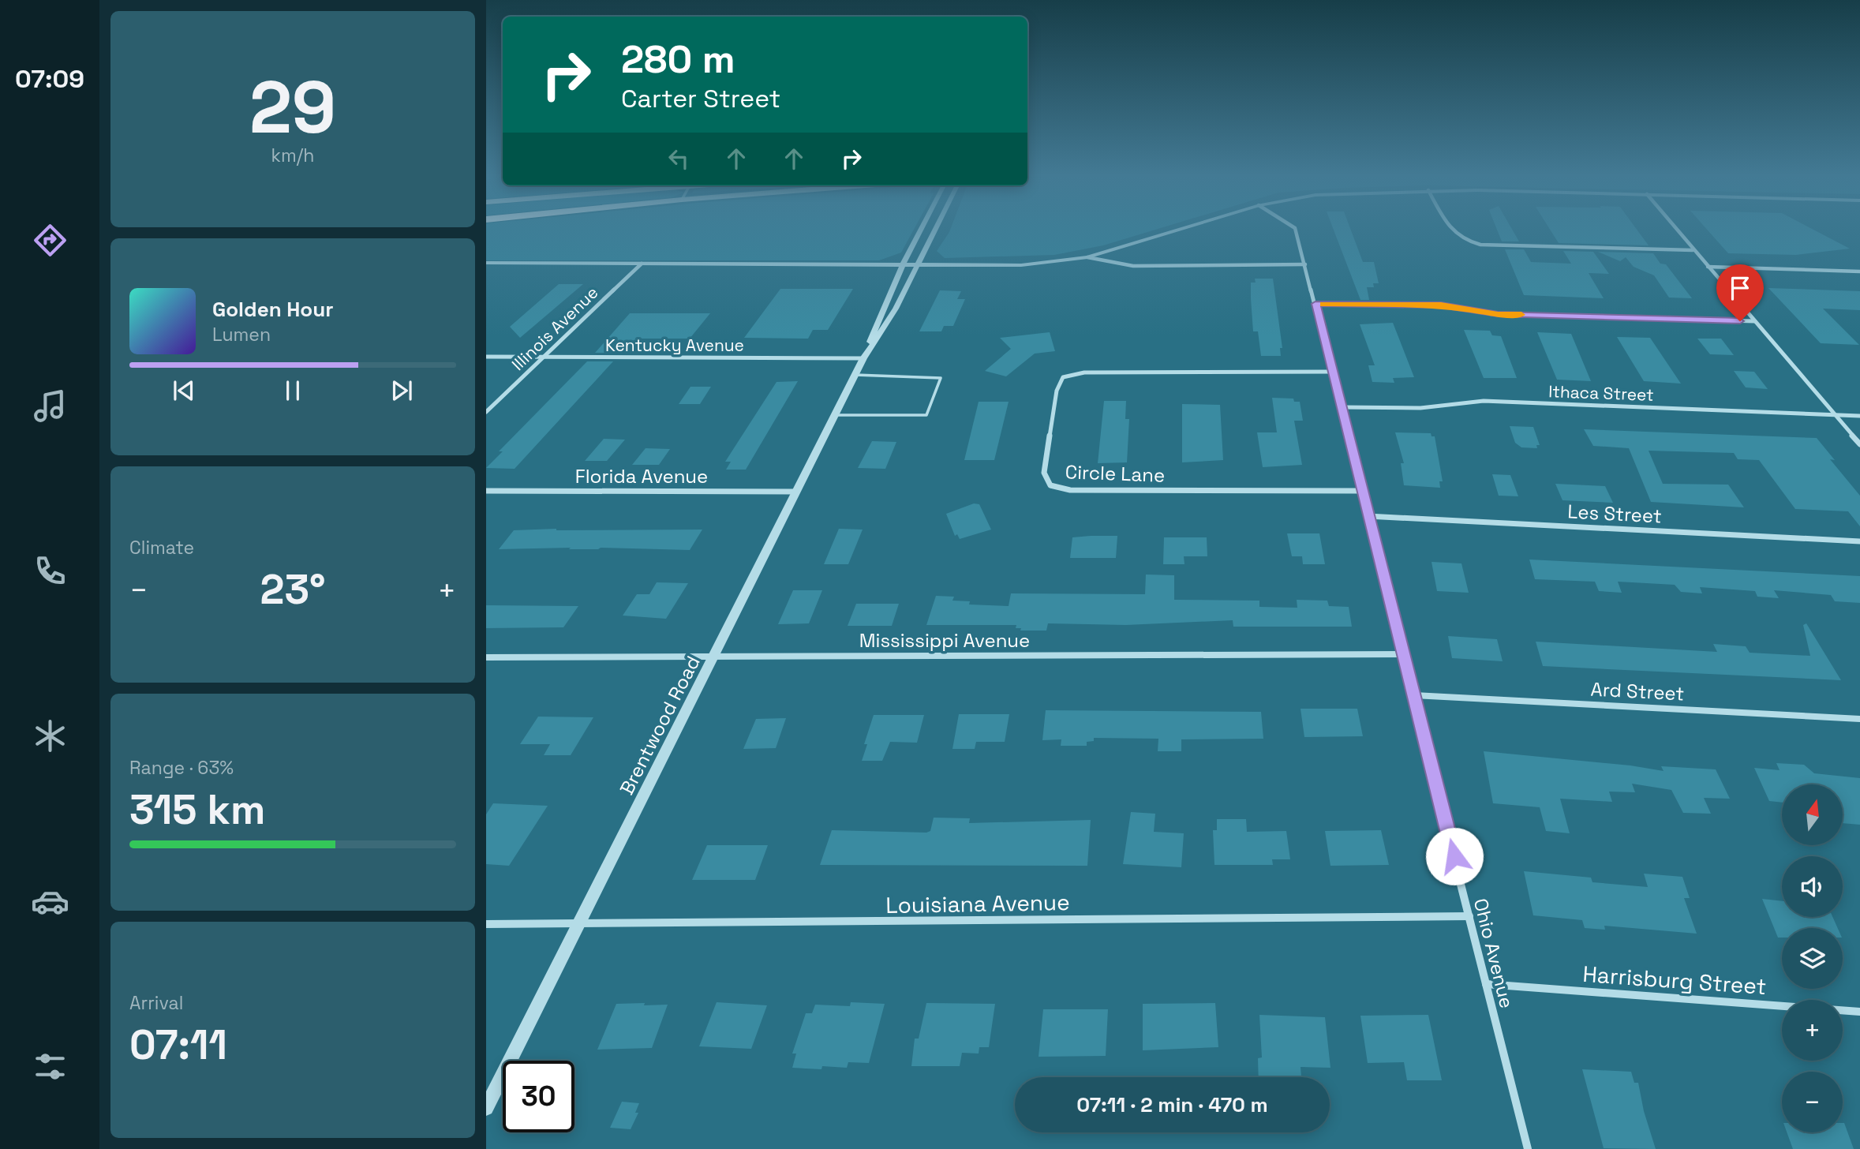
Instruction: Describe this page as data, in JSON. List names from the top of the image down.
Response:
{
  "streets": {
    "street": [
      "Illinois Avenue",
      "Kentucky Avenue",
      "Ithaca Street",
      "Circle Lane",
      "Florida Avenue",
      "Les Street",
      "Mississippi Avenue",
      "Ard Street",
      "Brentwood Road",
      "Louisiana Avenue",
      "Ohio Avenue",
      "Harrisburg Street"
    ]
  },
  "crossings": [
    ["Illinois Avenue", "Kentucky Avenue"],
    ["Kentucky Avenue", "Brentwood Road"],
    ["Ithaca Street", "Ohio Avenue"],
    ["Circle Lane", "Ohio Avenue"],
    ["Florida Avenue", "Brentwood Road"],
    ["Les Street", "Ohio Avenue"],
    ["Mississippi Avenue", "Brentwood Road"],
    ["Mississippi Avenue", "Ohio Avenue"],
    ["Ard Street", "Ohio Avenue"],
    ["Brentwood Road", "Louisiana Avenue"],
    ["Louisiana Avenue", "Ohio Avenue"],
    ["Ohio Avenue", "Harrisburg Street"]
  ],
  "north": "top",
  "page": {
    "tabs": "07:09",
    "tile": [
      ["29", "km/h"],
      "Climate",
      ["Range · 63%", "315 km"],
      ["Arrival", "07:11"]
    ],
    "turn": ["280 m", "Carter Street"],
    "song": ["Golden Hour", "Lumen"],
    "heat": ["−", "23°", "+"],
    "map_buttons": ["+", "−"],
    "limit": "30",
    "trip": "07:11 · 2 min · 470 m"
  }
}
